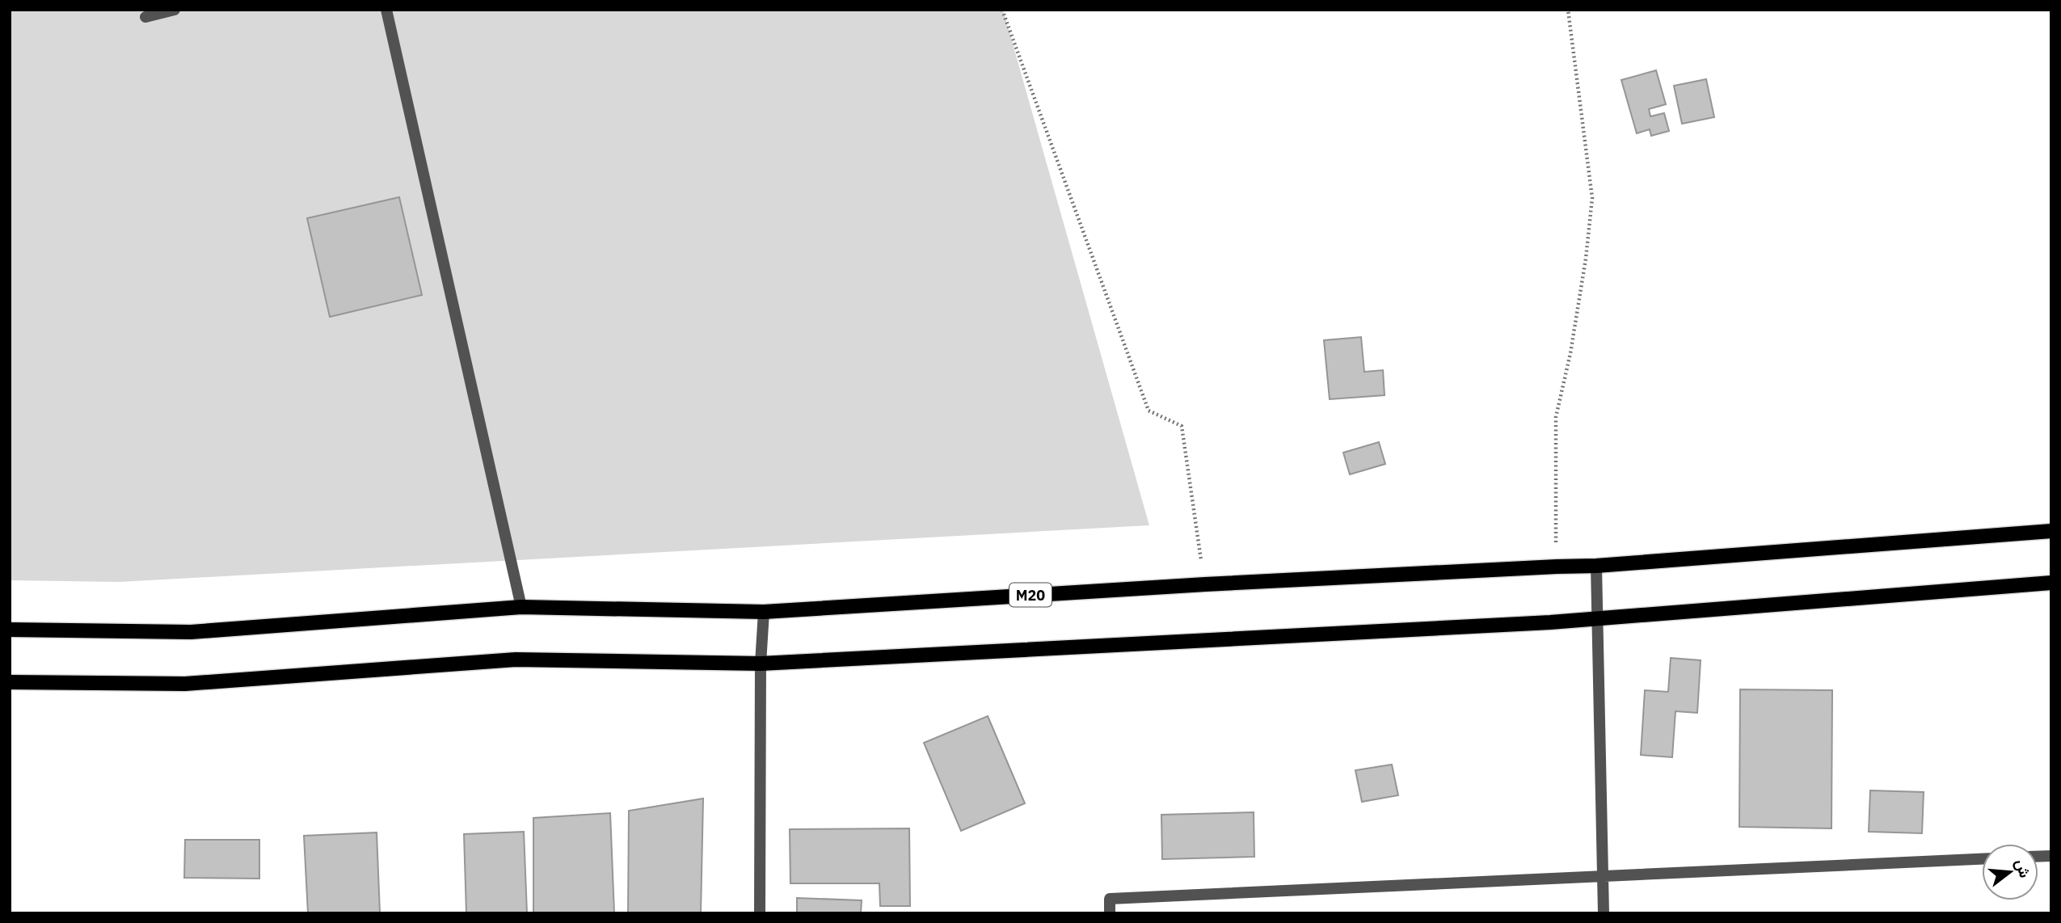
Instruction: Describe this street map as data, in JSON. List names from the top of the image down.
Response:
{
  "streets": {
    "main road": ["M20"]
  },
  "north": "right"
}
